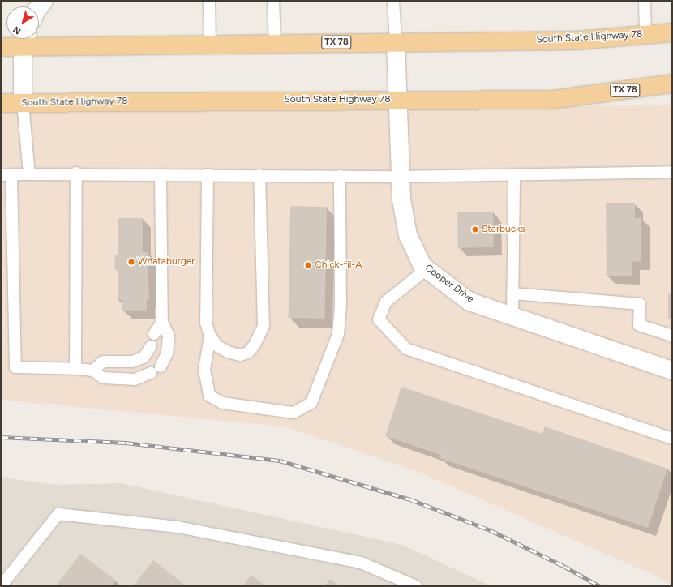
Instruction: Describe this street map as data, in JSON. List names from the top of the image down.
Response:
{
  "streets": {
    "main road": ["South State Highway 78", "TX 78"],
    "street": ["Cooper Drive"]
  },
  "crossings": [
    ["South State Highway 78", "Cooper Drive"]
  ],
  "places": ["Starbucks", "Whataburger", "Chick-fil-A"],
  "north": "bottom left"
}
